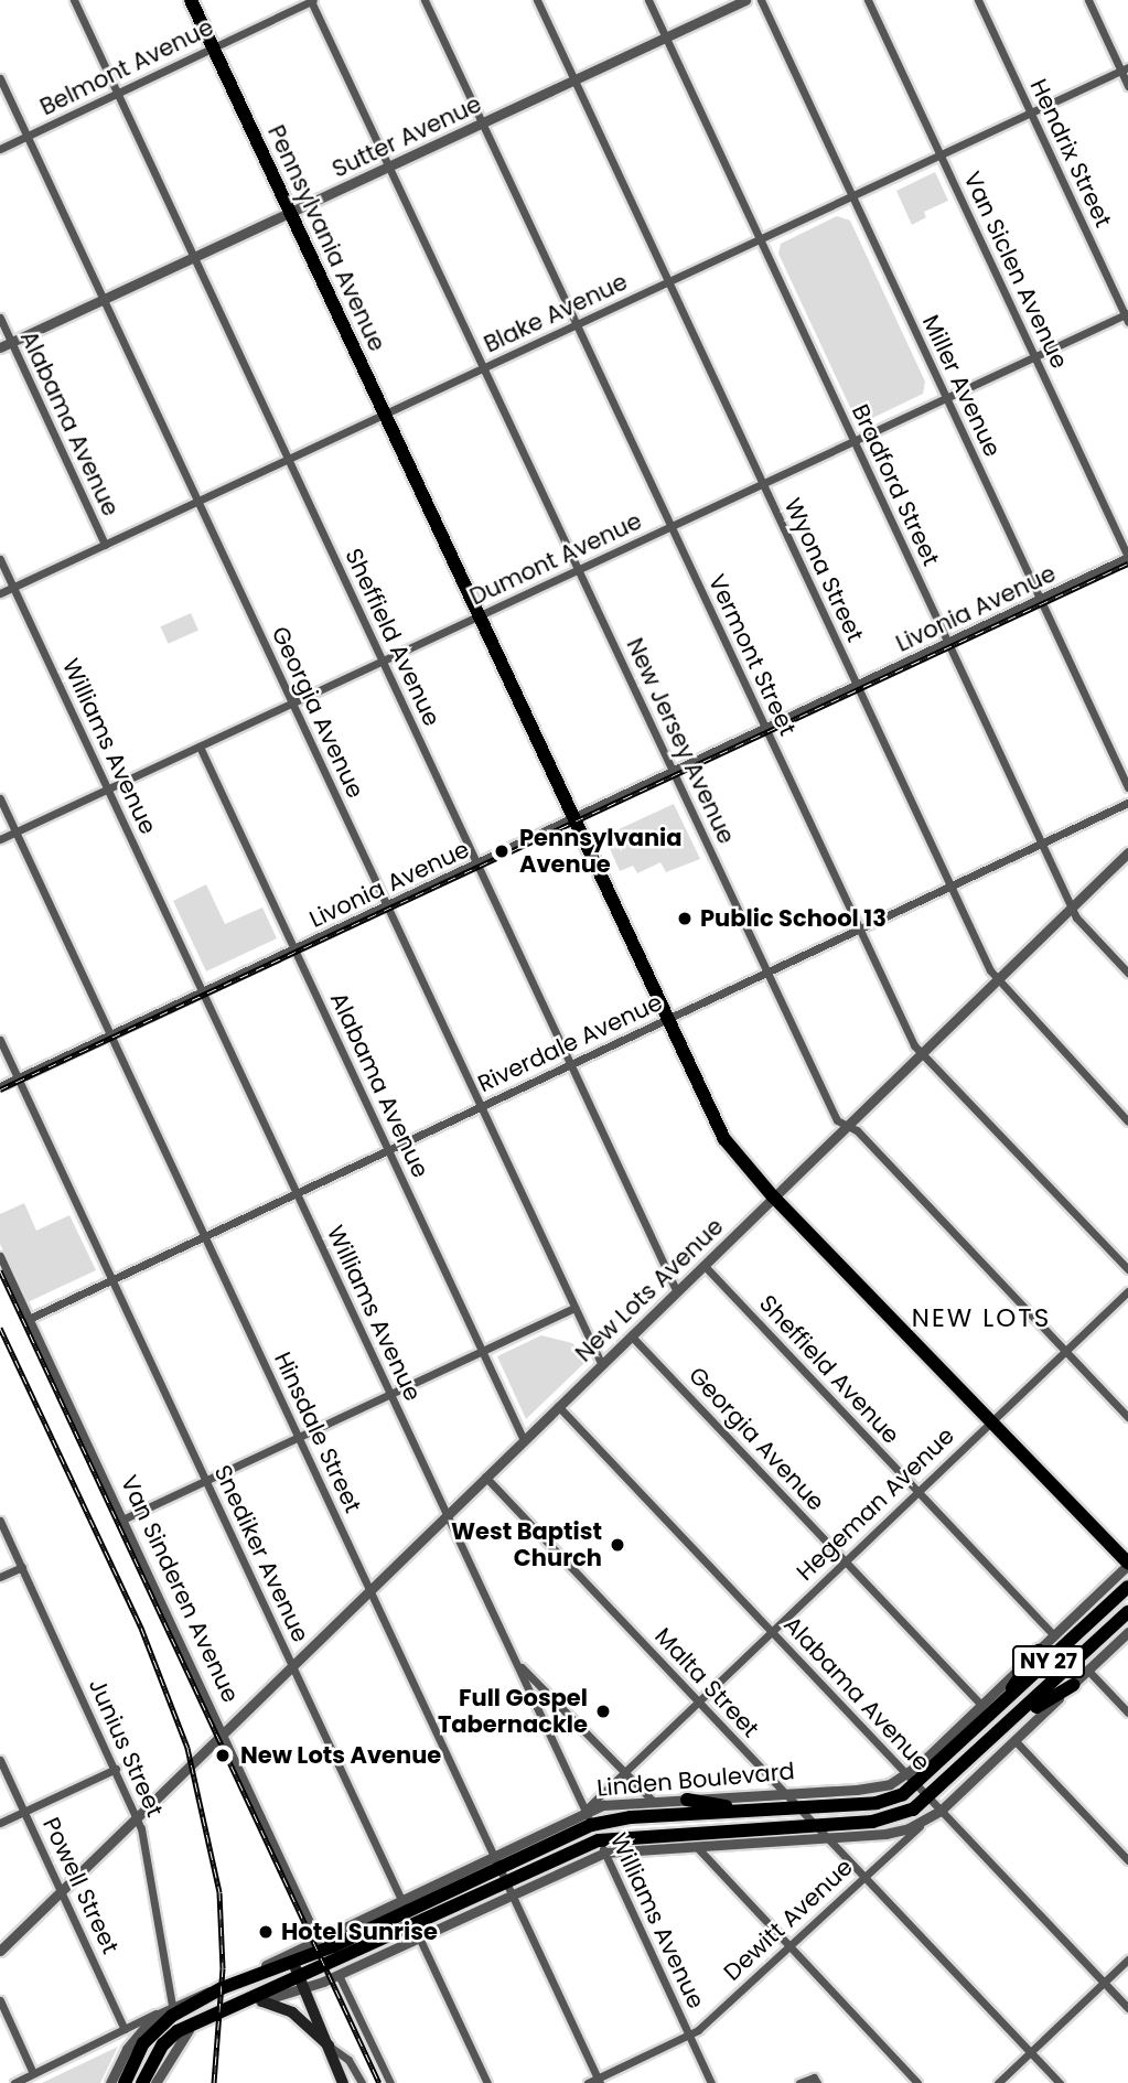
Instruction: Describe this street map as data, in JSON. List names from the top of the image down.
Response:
{
  "streets": {
    "main road": ["Pennsylvania Avenue", "NY 27", "Linden Boulevard"],
    "street": [
      "Belmont Avenue",
      "Sutter Avenue",
      "Hendrix Street",
      "Van Siclen Avenue",
      "Blake Avenue",
      "Miller Avenue",
      "Alabama Avenue",
      "Bradford Street",
      "Dumont Avenue",
      "Wyona Street",
      "Livonia Avenue",
      "Sheffield Avenue",
      "Vermont Street",
      "Georgia Avenue",
      "New Jersey Avenue",
      "Williams Avenue",
      "Riverdale Avenue",
      "New Lots Avenue",
      "Hinsdale Street",
      "Hegeman Avenue",
      "Snediker Avenue",
      "Van Sinderen Avenue",
      "Malta Street",
      "Junius Street",
      "Powell Street",
      "Dewitt Avenue"
    ]
  },
  "crossings": [
    ["Belmont Avenue", "Pennsylvania Avenue"],
    ["Belmont Avenue", "Sheffield Avenue"],
    ["Belmont Avenue", "Georgia Avenue"],
    ["Belmont Avenue", "New Jersey Avenue"],
    ["Sutter Avenue", "Pennsylvania Avenue"],
    ["Sutter Avenue", "Alabama Avenue"],
    ["Sutter Avenue", "Bradford Street"],
    ["Sutter Avenue", "Wyona Street"],
    ["Sutter Avenue", "Sheffield Avenue"],
    ["Sutter Avenue", "Vermont Street"],
    ["Sutter Avenue", "Georgia Avenue"],
    ["Sutter Avenue", "New Jersey Avenue"],
    ["Hendrix Street", "Blake Avenue"],
    ["Hendrix Street", "Dumont Avenue"],
    ["Pennsylvania Avenue", "Blake Avenue"],
    ["Pennsylvania Avenue", "Dumont Avenue"],
    ["Pennsylvania Avenue", "Livonia Avenue"],
    ["Pennsylvania Avenue", "Riverdale Avenue"],
    ["Pennsylvania Avenue", "New Lots Avenue"],
    ["Pennsylvania Avenue", "Hegeman Avenue"],
    ["Pennsylvania Avenue", "Linden Boulevard"],
    ["Van Siclen Avenue", "Blake Avenue"],
    ["Van Siclen Avenue", "Dumont Avenue"],
    ["Van Siclen Avenue", "Livonia Avenue"],
    ["Blake Avenue", "Miller Avenue"],
    ["Blake Avenue", "Alabama Avenue"],
    ["Blake Avenue", "Bradford Street"],
    ["Blake Avenue", "Wyona Street"],
    ["Blake Avenue", "Sheffield Avenue"],
    ["Blake Avenue", "Vermont Street"],
    ["Blake Avenue", "Georgia Avenue"],
    ["Blake Avenue", "New Jersey Avenue"],
    ["Blake Avenue", "Williams Avenue"],
    ["Miller Avenue", "Dumont Avenue"],
    ["Miller Avenue", "Livonia Avenue"],
    ["Alabama Avenue", "Dumont Avenue"],
    ["Alabama Avenue", "Livonia Avenue"],
    ["Alabama Avenue", "Riverdale Avenue"],
    ["Alabama Avenue", "New Lots Avenue"],
    ["Alabama Avenue", "Hegeman Avenue"],
    ["Alabama Avenue", "Linden Boulevard"],
    ["Bradford Street", "Dumont Avenue"],
    ["Bradford Street", "Livonia Avenue"],
    ["Bradford Street", "Riverdale Avenue"],
    ["Bradford Street", "New Lots Avenue"],
    ["Dumont Avenue", "Wyona Street"],
    ["Dumont Avenue", "Sheffield Avenue"],
    ["Dumont Avenue", "Vermont Street"],
    ["Dumont Avenue", "Georgia Avenue"],
    ["Dumont Avenue", "New Jersey Avenue"],
    ["Dumont Avenue", "Williams Avenue"],
    ["Dumont Avenue", "Hinsdale Street"],
    ["Wyona Street", "Livonia Avenue"],
    ["Wyona Street", "Riverdale Avenue"],
    ["Wyona Street", "New Lots Avenue"],
    ["Livonia Avenue", "Sheffield Avenue"],
    ["Livonia Avenue", "Vermont Street"],
    ["Livonia Avenue", "Georgia Avenue"],
    ["Livonia Avenue", "New Jersey Avenue"],
    ["Livonia Avenue", "Williams Avenue"],
    ["Livonia Avenue", "Hinsdale Street"],
    ["Livonia Avenue", "Snediker Avenue"],
    ["Sheffield Avenue", "Riverdale Avenue"],
    ["Sheffield Avenue", "New Lots Avenue"],
    ["Sheffield Avenue", "Hegeman Avenue"],
    ["Sheffield Avenue", "Linden Boulevard"],
    ["Vermont Street", "Riverdale Avenue"],
    ["Vermont Street", "New Lots Avenue"],
    ["Georgia Avenue", "Riverdale Avenue"],
    ["Georgia Avenue", "New Lots Avenue"],
    ["Georgia Avenue", "Hegeman Avenue"],
    ["Georgia Avenue", "Linden Boulevard"],
    ["New Jersey Avenue", "Riverdale Avenue"],
    ["New Jersey Avenue", "New Lots Avenue"],
    ["New Jersey Avenue", "Hegeman Avenue"],
    ["Williams Avenue", "Riverdale Avenue"],
    ["Williams Avenue", "New Lots Avenue"],
    ["Williams Avenue", "Hegeman Avenue"],
    ["Williams Avenue", "Linden Boulevard"],
    ["Williams Avenue", "Dewitt Avenue"],
    ["Riverdale Avenue", "Hinsdale Street"],
    ["Riverdale Avenue", "Snediker Avenue"],
    ["Riverdale Avenue", "Van Sinderen Avenue"],
    ["New Lots Avenue", "Hinsdale Street"],
    ["New Lots Avenue", "Snediker Avenue"],
    ["New Lots Avenue", "Van Sinderen Avenue"],
    ["New Lots Avenue", "Malta Street"],
    ["New Lots Avenue", "Junius Street"],
    ["New Lots Avenue", "Powell Street"],
    ["Hinsdale Street", "Linden Boulevard"],
    ["Hinsdale Street", "Dewitt Avenue"],
    ["Hegeman Avenue", "Malta Street"],
    ["Hegeman Avenue", "Linden Boulevard"],
    ["Snediker Avenue", "Linden Boulevard"],
    ["Van Sinderen Avenue", "Linden Boulevard"],
    ["Malta Street", "Linden Boulevard"],
    ["Malta Street", "Dewitt Avenue"],
    ["Junius Street", "Linden Boulevard"],
    ["Linden Boulevard", "Dewitt Avenue"]
  ],
  "districts": ["NEW LOTS"],
  "places": [
    "Pennsylvania Avenue",
    "Public School 13",
    "West Baptist Church",
    "Full Gospel Tabernackle",
    "New Lots Avenue",
    "Hotel Sunrise"
  ]
}
